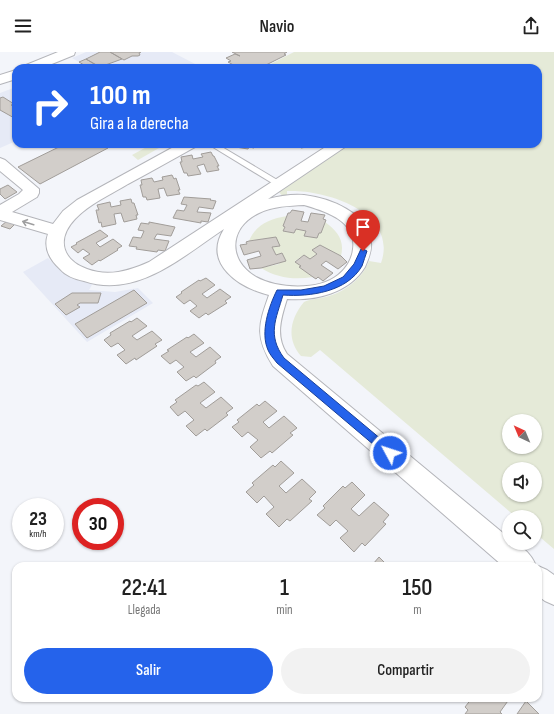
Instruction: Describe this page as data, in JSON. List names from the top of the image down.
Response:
{
  "north": "top left",
  "page": {
    "header": "Navio",
    "turn": ["100 m", "Gira a la derecha"],
    "speed": "23 km/h",
    "limit": "30",
    "eta": [
      "22:41",
      "Llegada",
      "1",
      "min",
      "150",
      "m"
    ],
    "buttons": ["Salir", "Compartir"]
  }
}
